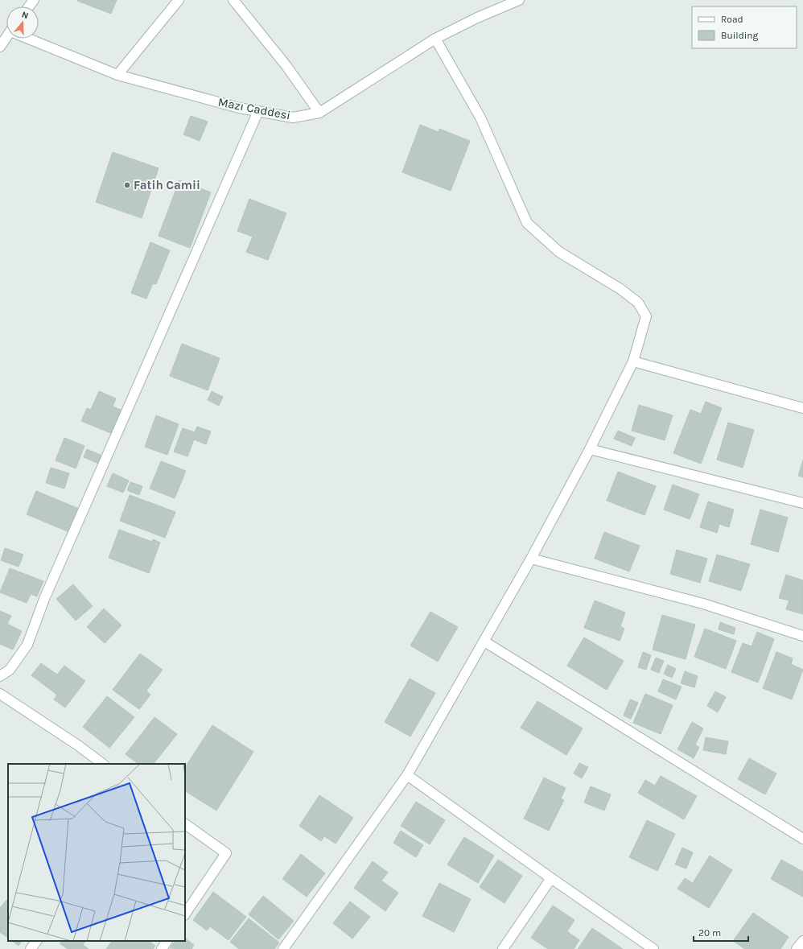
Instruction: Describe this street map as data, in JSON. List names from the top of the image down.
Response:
{
  "streets": {
    "street": ["Mazı Caddesi"]
  },
  "places": ["Fatih Camii"],
  "legend": ["Road", "Building"],
  "scale_bar": "20 m",
  "north": "top"
}
